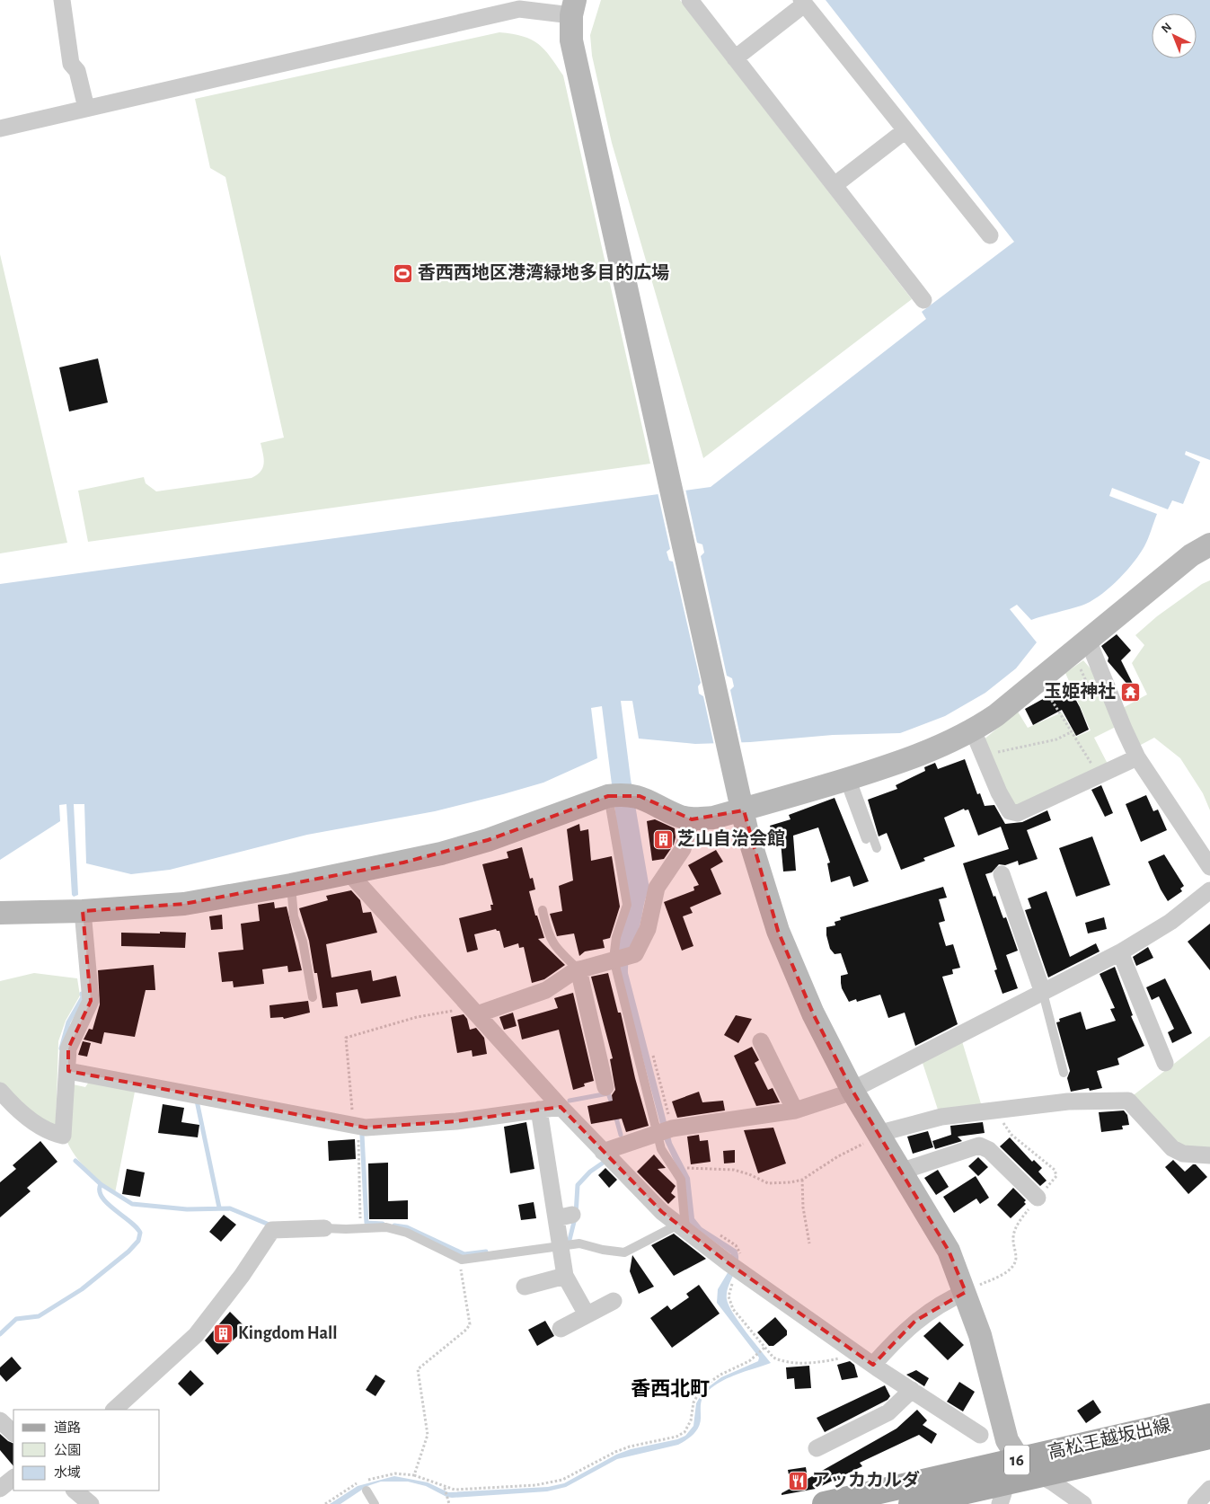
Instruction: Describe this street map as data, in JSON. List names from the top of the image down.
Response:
{
  "streets": {
    "main road": ["高松王越坂出線", "16"]
  },
  "districts": ["香西北町"],
  "places": {
    "sports": ["香西西地区港湾緑地多目的広場"],
    "temple": ["玉姫神社"],
    "building": ["芝山自治会館", "Kingdom Hall"],
    "restaurant": ["アッカカルダ"]
  },
  "legend": ["道路", "公園", "水域"],
  "north": "top left"
}
